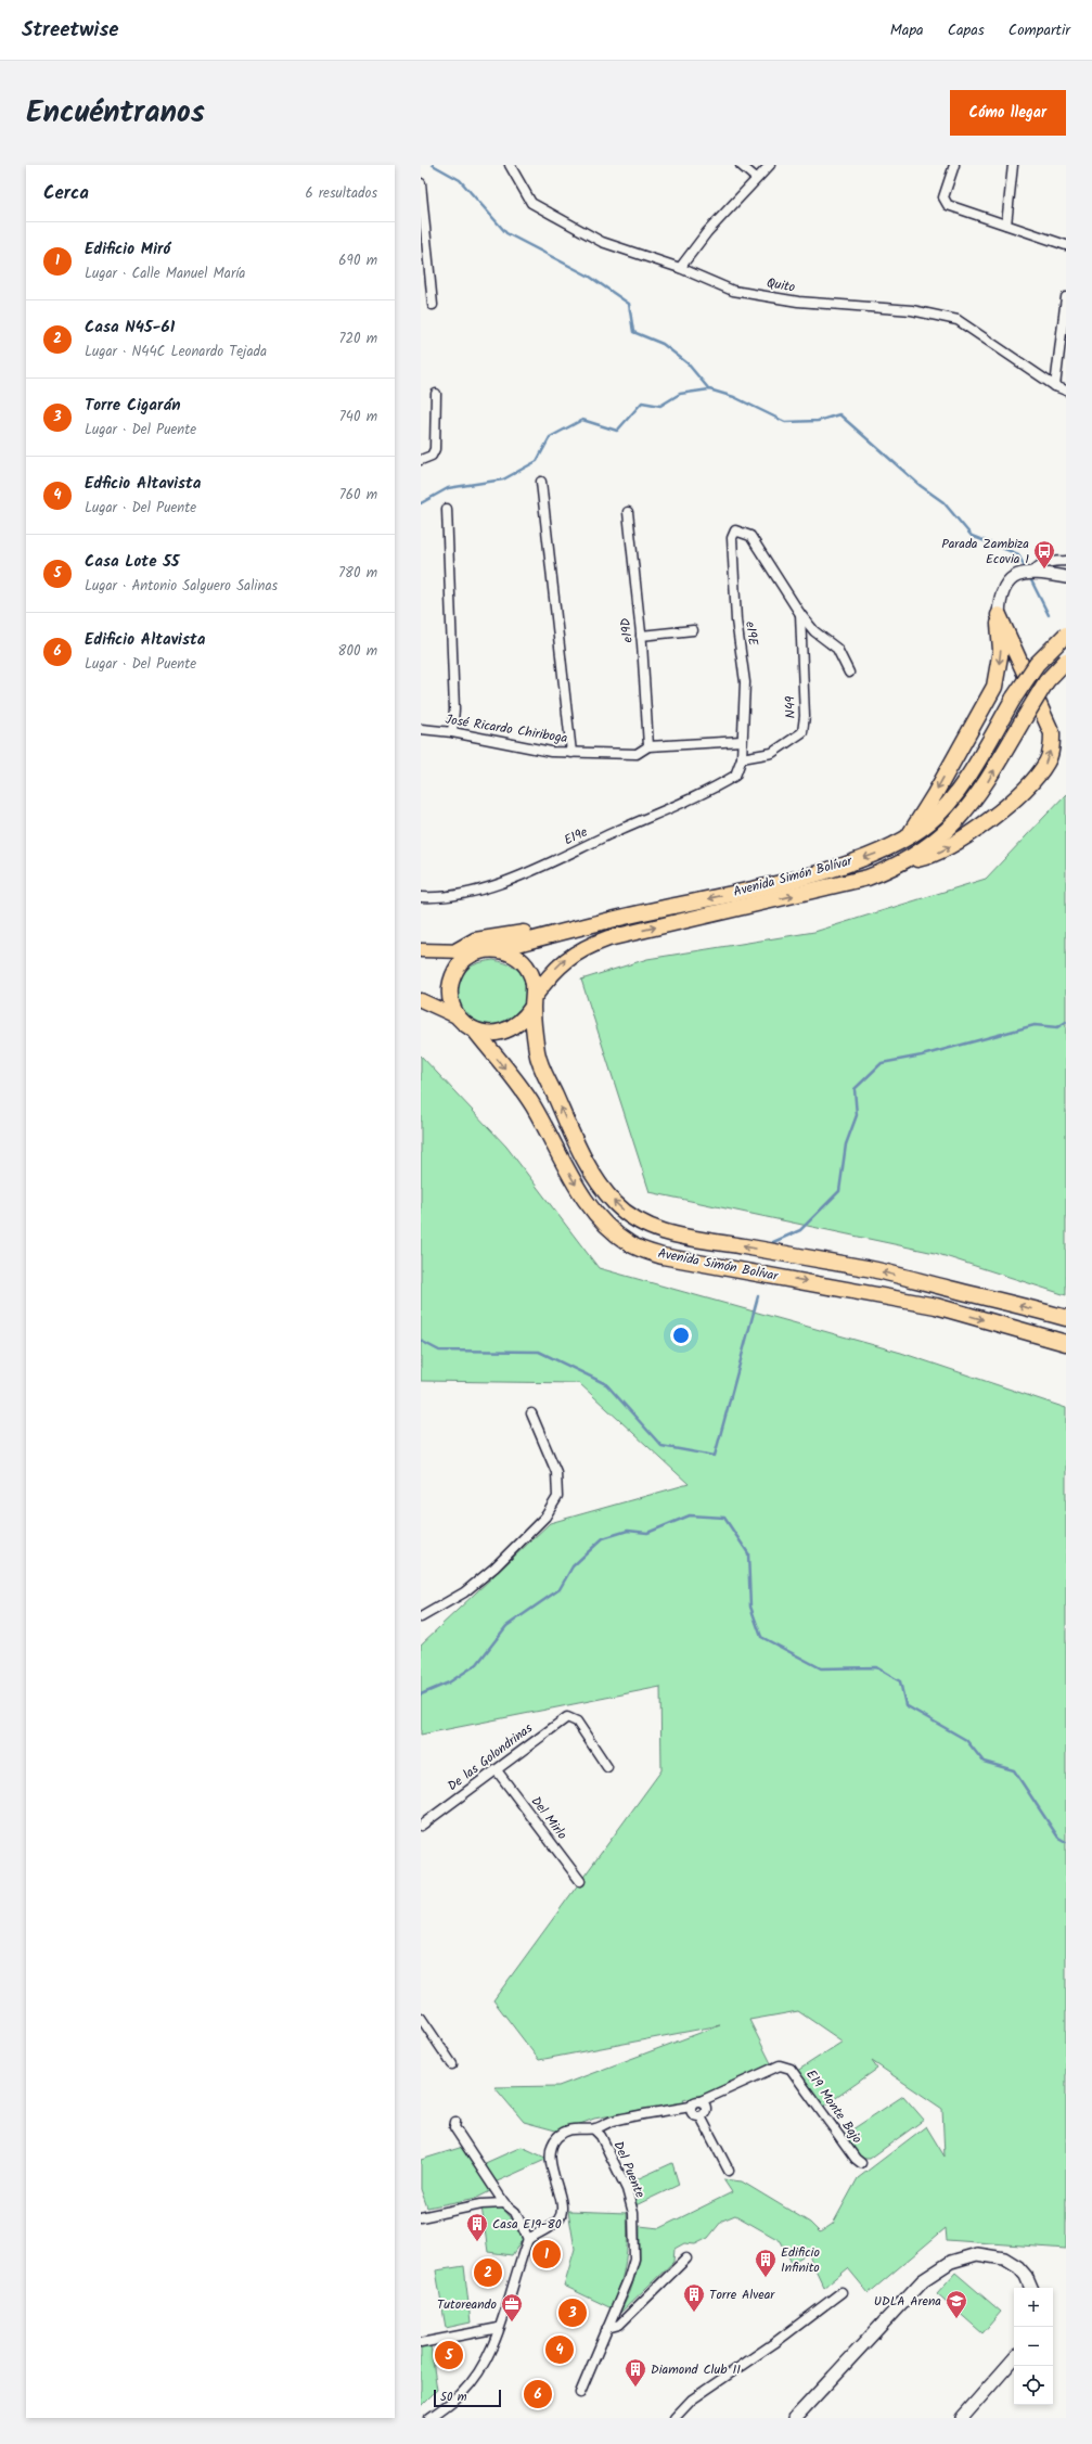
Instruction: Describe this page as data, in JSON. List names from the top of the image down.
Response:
{
  "streets": {
    "highway": ["Avenida Simón Bolívar"],
    "street": [
      "Quito",
      "e19D",
      "e19E",
      "N49",
      "José Ricardo Chiriboga",
      "E19e",
      "De las Golondrinas",
      "Del Mirlo",
      "E19 Monte Bajo",
      "Del Puente"
    ]
  },
  "crossings": [
    ["e19D", "José Ricardo Chiriboga"],
    ["e19E", "N49"],
    ["e19E", "José Ricardo Chiriboga"],
    ["e19E", "E19e"],
    ["N49", "E19e"],
    ["De las Golondrinas", "Del Mirlo"]
  ],
  "places": {
    "bus stop": ["Parada Zambiza Ecovia 1"],
    "building": [
      "Casa E19-80",
      "Edificio Infinito",
      "Torre Alvear",
      "Diamond Club II"
    ],
    "school or university": ["UDLA Arena"],
    "office": ["Tutoreando"]
  },
  "scale_bar": "50 m",
  "page": {
    "header": "Streetwise",
    "nav": ["Mapa", "Capas", "Compartir"],
    "title": "Encuéntranos",
    "buttons": "Cómo llegar",
    "heading": ["Cerca", "6 resultados"],
    "list": [
      {
        "mark": "1",
        "name": "Edificio Miró",
        "note": "Lugar · Calle Manuel María",
        "value": "690 m"
      },
      {
        "mark": "2",
        "name": "Casa N45-61",
        "note": "Lugar · N44C Leonardo Tejada",
        "value": "720 m"
      },
      {
        "mark": "3",
        "name": "Torre Cigarán",
        "note": "Lugar · Del Puente",
        "value": "740 m"
      },
      {
        "mark": "4",
        "name": "Edficio Altavista",
        "note": "Lugar · Del Puente",
        "value": "760 m"
      },
      {
        "mark": "5",
        "name": "Casa Lote 55",
        "note": "Lugar · Antonio Salguero Salinas",
        "value": "780 m"
      },
      {
        "mark": "6",
        "name": "Edificio Altavista",
        "note": "Lugar · Del Puente",
        "value": "800 m"
      }
    ],
    "pins": [
      "1",
      "2",
      "3",
      "4",
      "5",
      "6"
    ],
    "map_buttons": ["+", "−"],
    "scale": "50 m"
  }
}
